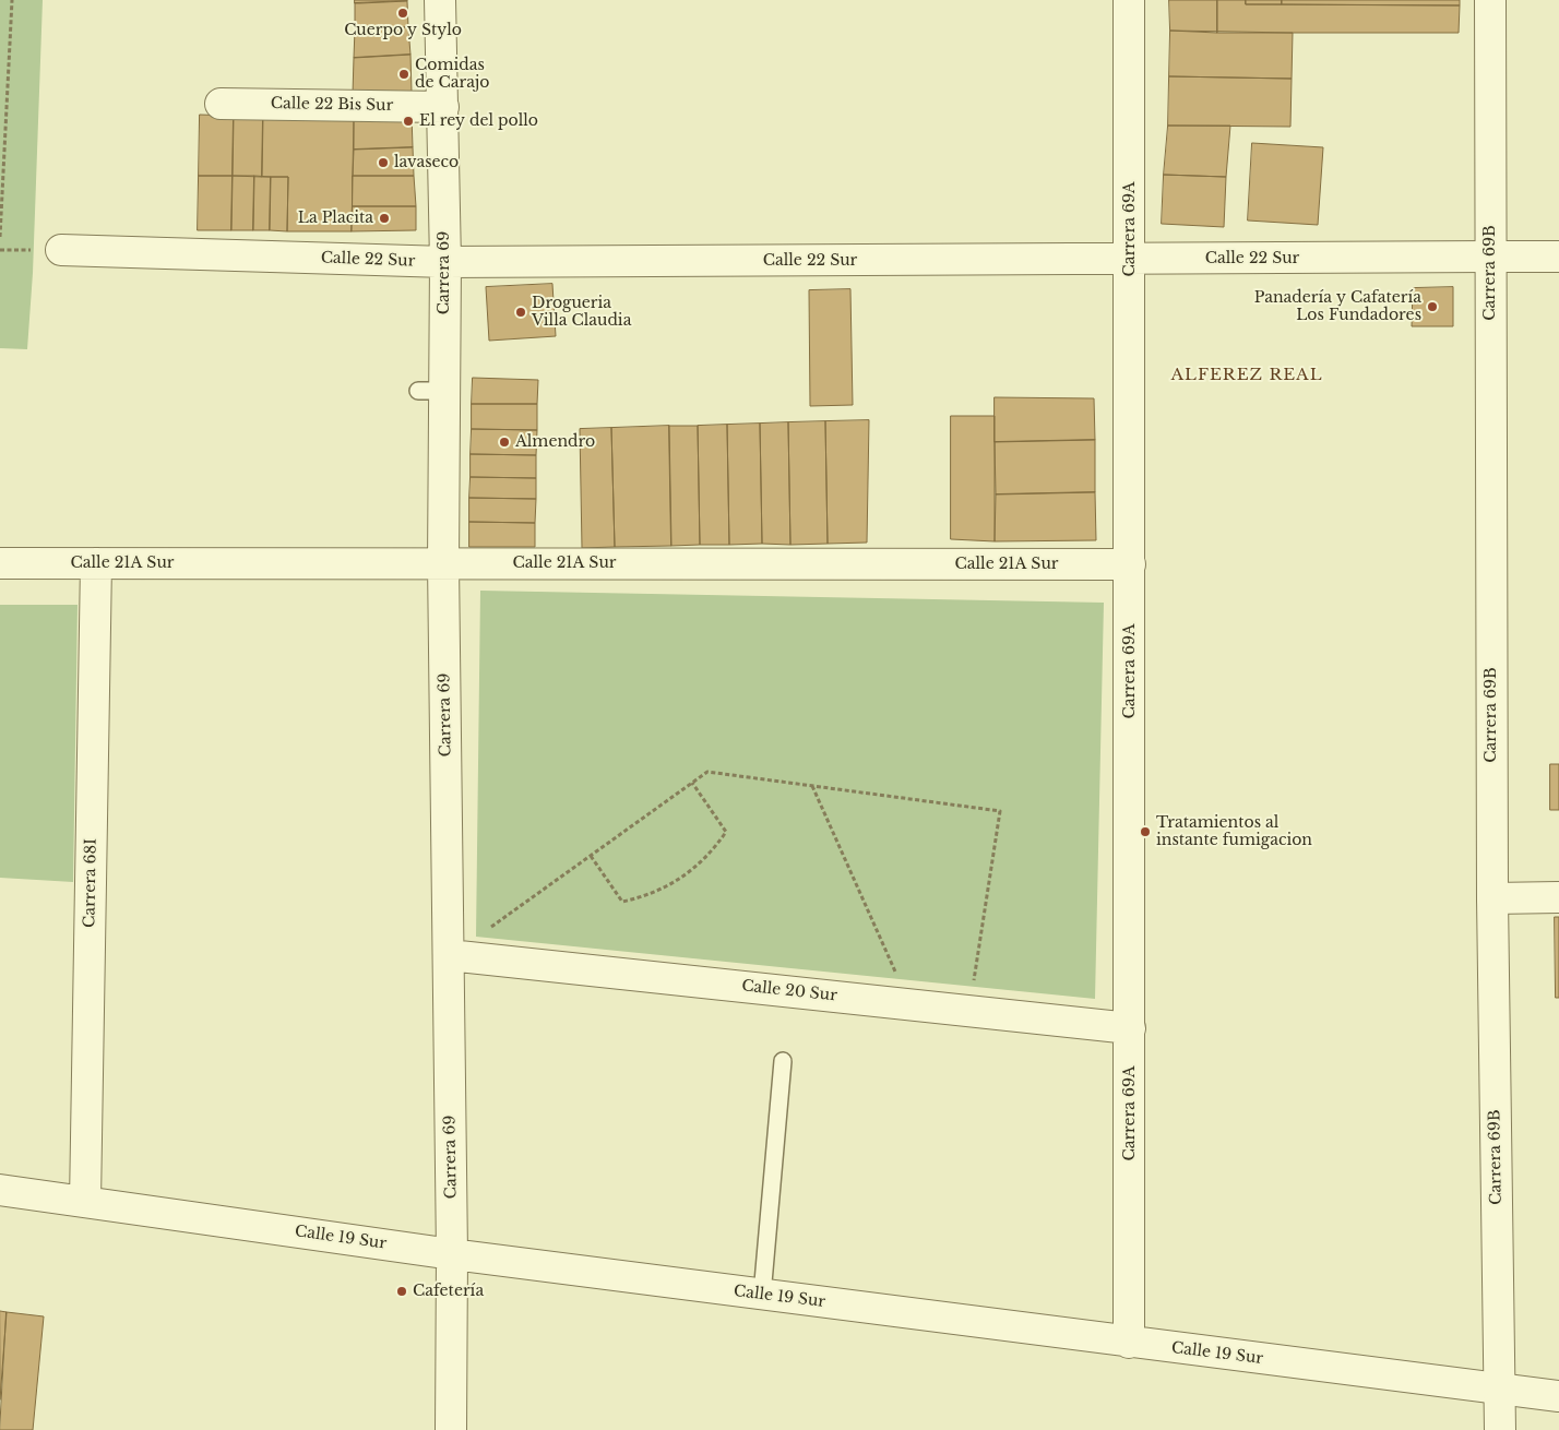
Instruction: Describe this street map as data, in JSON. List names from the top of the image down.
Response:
{
  "streets": {
    "street": [
      "Calle 22 Bis Sur",
      "Carrera 69A",
      "Calle 22 Sur",
      "Carrera 69",
      "Carrera 69B",
      "Calle 21A Sur",
      "Carrera 68I",
      "Calle 20 Sur",
      "Calle 19 Sur"
    ]
  },
  "crossings": [
    ["Calle 22 Bis Sur", "Carrera 69"],
    ["Carrera 69A", "Calle 22 Sur"],
    ["Carrera 69A", "Calle 21A Sur"],
    ["Carrera 69A", "Calle 20 Sur"],
    ["Carrera 69A", "Calle 19 Sur"],
    ["Calle 22 Sur", "Carrera 69"],
    ["Calle 22 Sur", "Carrera 69B"],
    ["Carrera 69", "Calle 21A Sur"],
    ["Carrera 69", "Calle 20 Sur"],
    ["Carrera 69", "Calle 19 Sur"],
    ["Carrera 69B", "Calle 19 Sur"],
    ["Calle 21A Sur", "Carrera 68I"],
    ["Carrera 68I", "Calle 19 Sur"]
  ],
  "districts": ["ALFEREZ REAL"],
  "places": [
    "Cuerpo y Stylo",
    "Comidas de Carajo",
    "El rey del pollo",
    "lavaseco",
    "La Placita",
    "Panadería y Cafatería Los Fundadores",
    "Drogueria Villa Claudia",
    "Almendro",
    "Tratamientos al instante fumigacion",
    "Cafetería"
  ]
}
